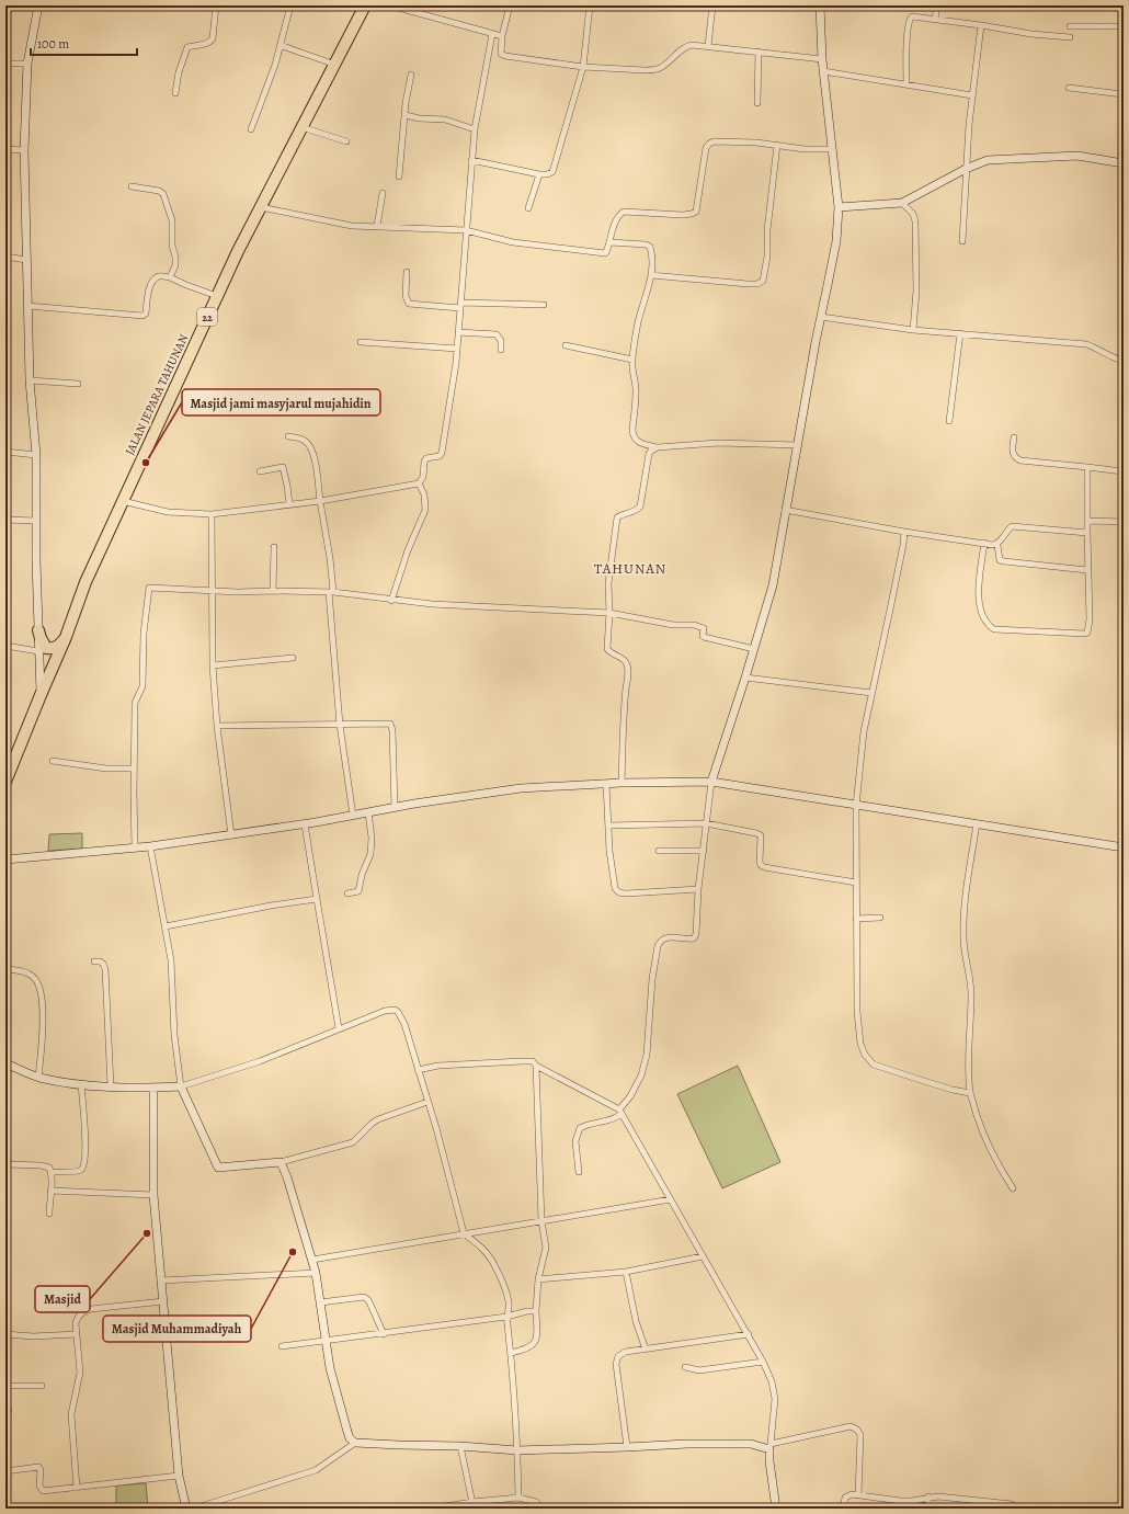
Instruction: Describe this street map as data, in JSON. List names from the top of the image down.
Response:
{
  "streets": {
    "highway": ["22", "JALAN JEPARA TAHUNAN"]
  },
  "crossings": [
    ["22", "JALAN JEPARA TAHUNAN"]
  ],
  "districts": ["TAHUNAN"],
  "places": ["Masjid jami masyjarul mujahidin", "Masjid", "Masjid Muhammadiyah"],
  "scale_bar": "100 m"
}
